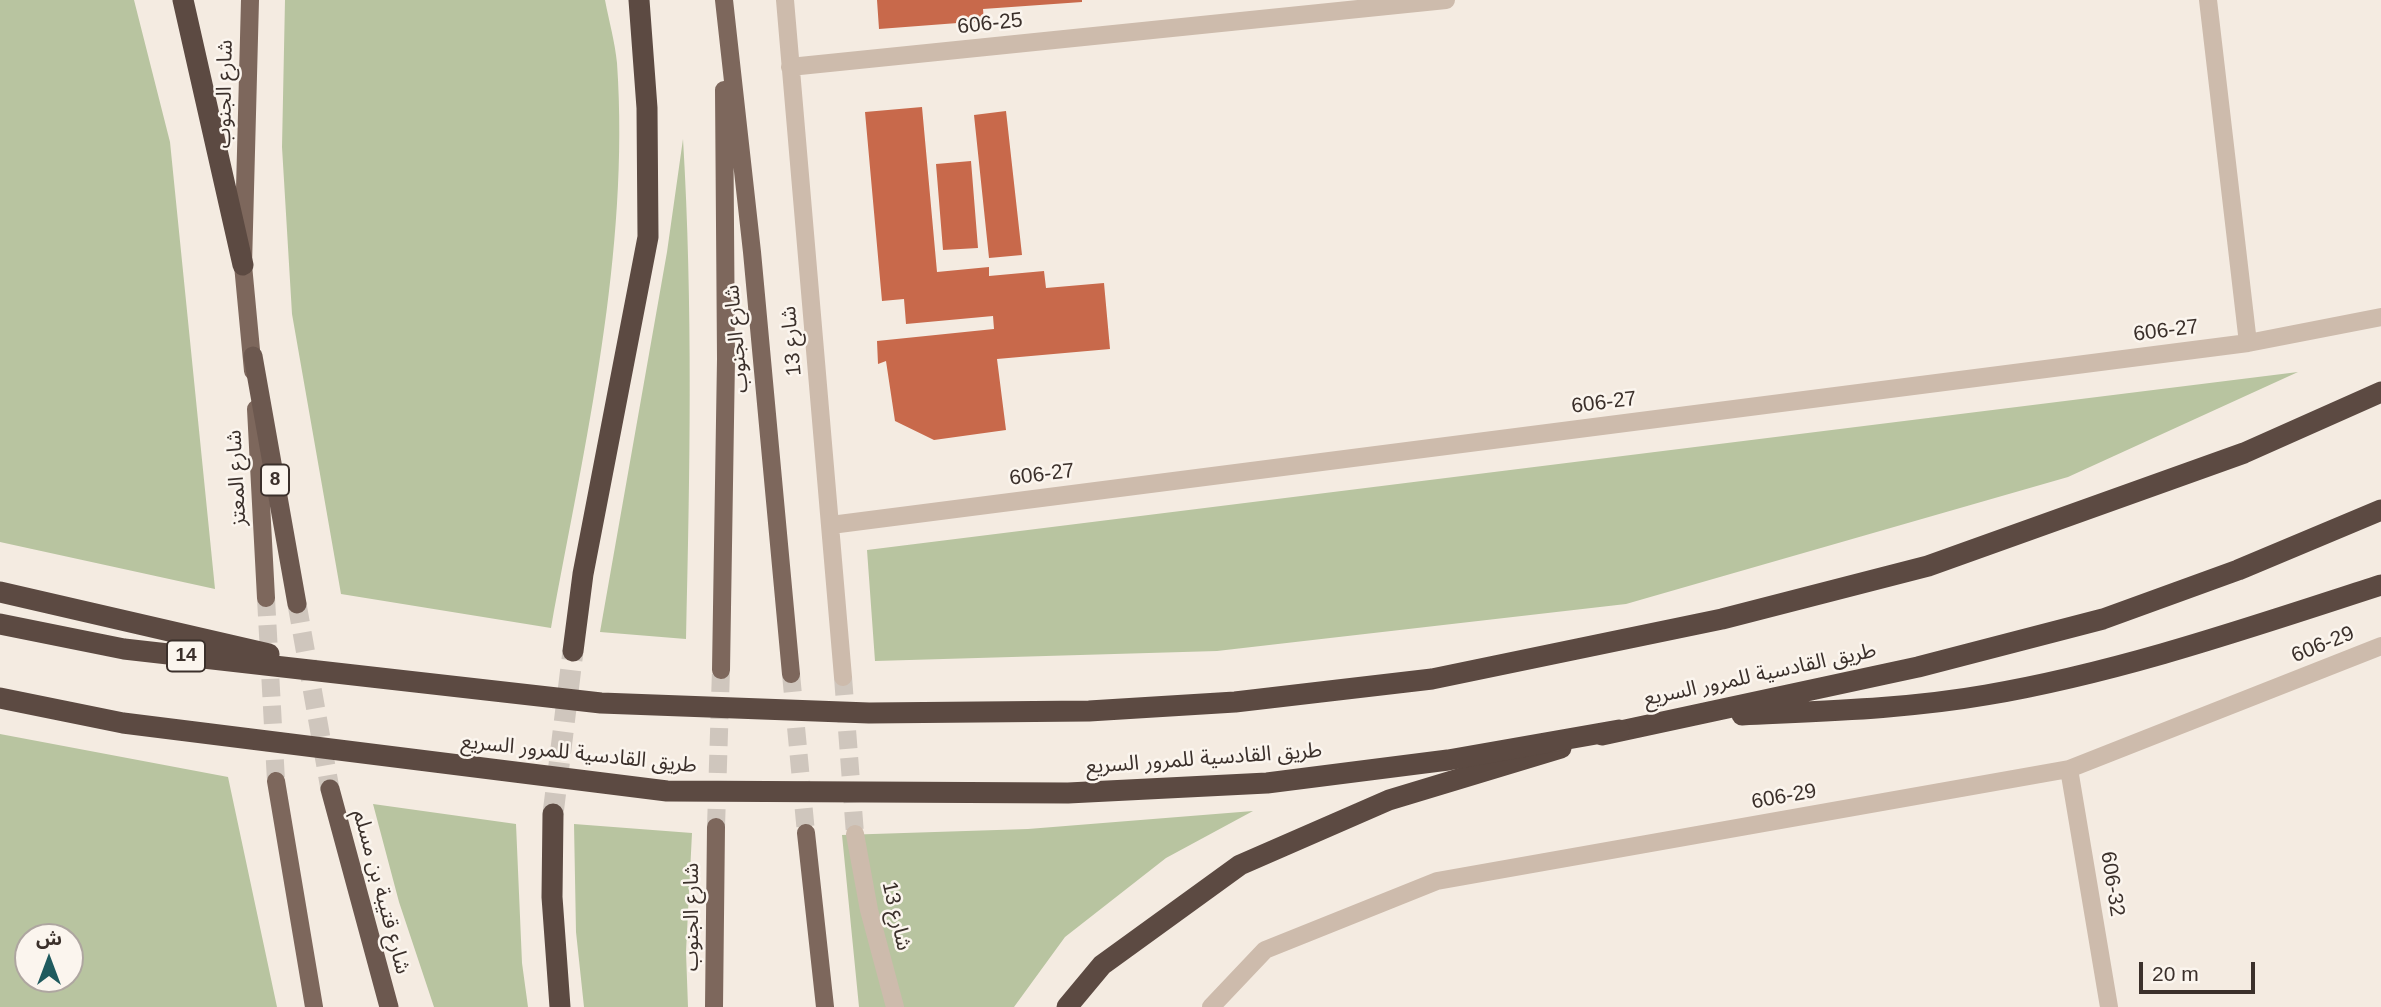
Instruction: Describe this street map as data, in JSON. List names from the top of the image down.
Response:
{
  "streets": {
    "highway": [
      "8",
      "14",
      "طريق القادسية للمرور السريع",
      "شارع قتيبة بن مسلم"
    ],
    "main road": ["شارع الجنوب", "شارع المعتز"],
    "street": [
      "606-25",
      "606-27",
      "شارع 13",
      "606-29",
      "606-32"
    ]
  },
  "crossings": [
    ["606-25", "شارع 13"],
    ["شارع الجنوب", "شارع المعتز"],
    ["شارع الجنوب", "8"],
    ["606-27", "شارع 13"],
    ["شارع المعتز", "8"],
    ["606-29", "606-32"]
  ],
  "scale_bar": "20 m",
  "north": "top"
}
